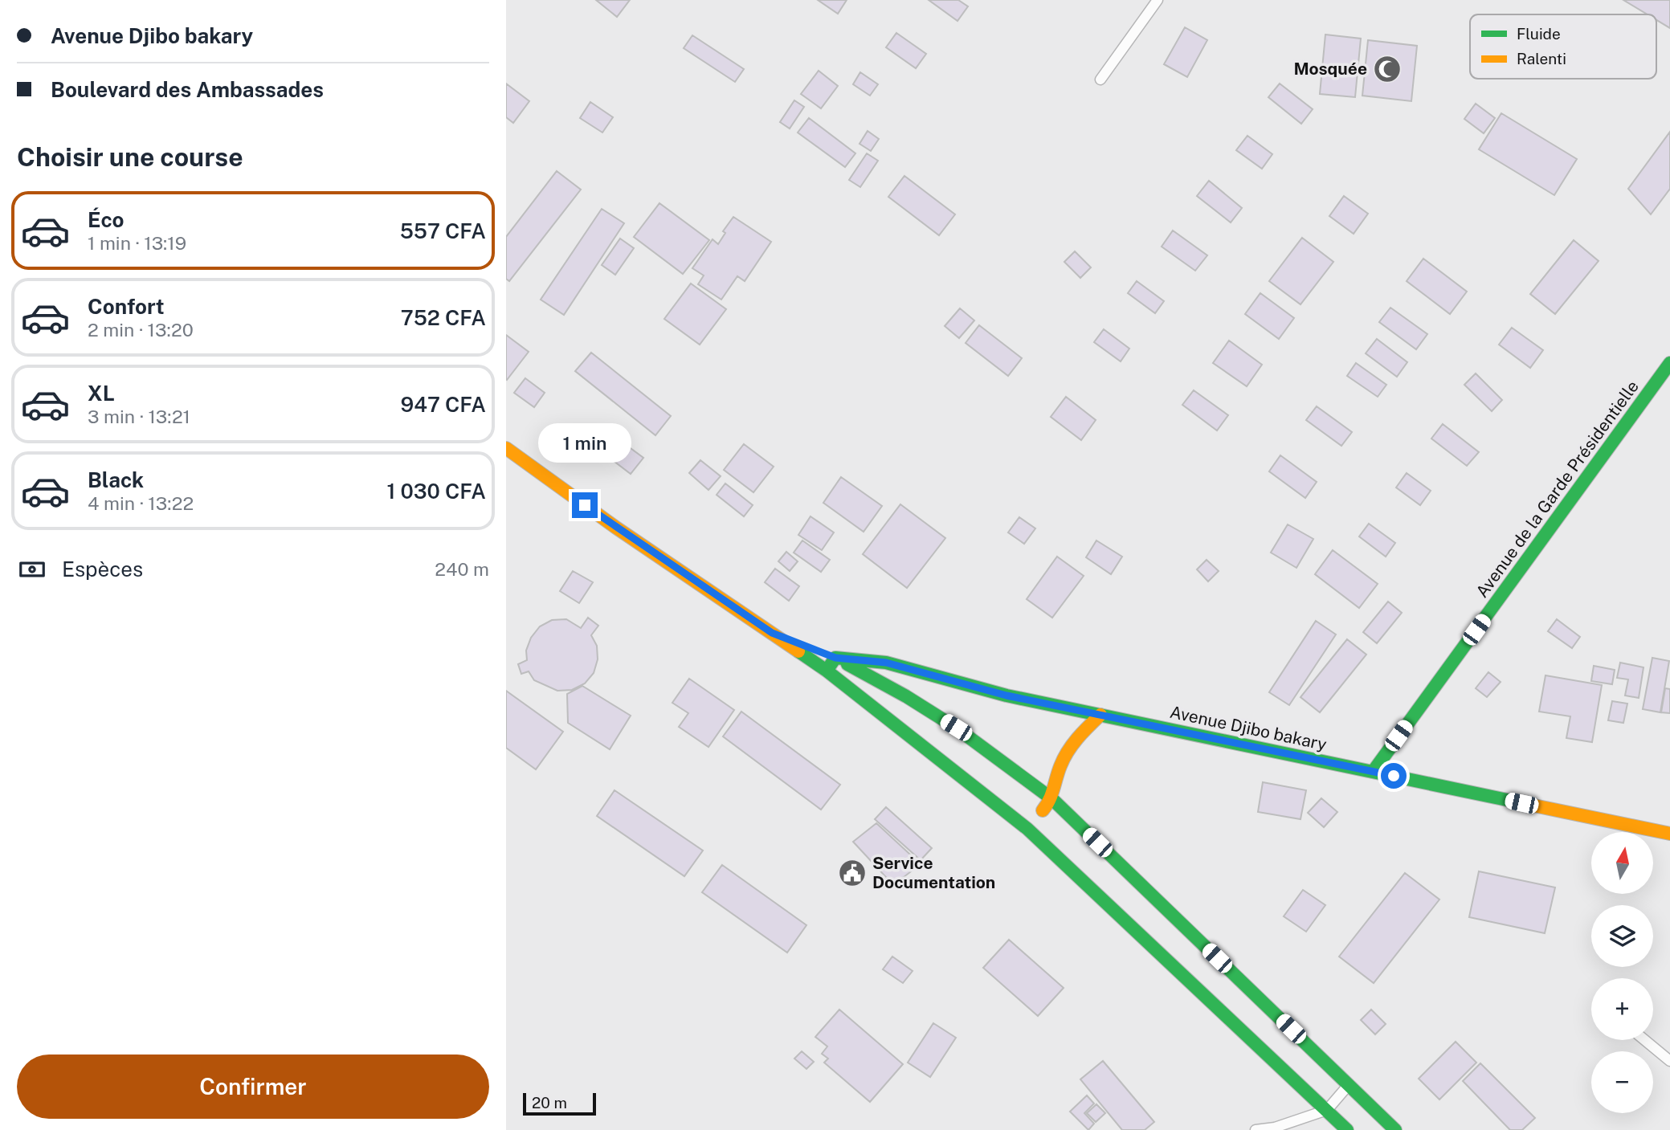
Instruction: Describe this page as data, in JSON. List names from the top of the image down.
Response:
{
  "streets": {
    "main road": ["Avenue de la Garde Présidentielle", "Avenue Djibo bakary"]
  },
  "crossings": [
    ["Avenue de la Garde Présidentielle", "Avenue Djibo bakary"]
  ],
  "places": {
    "mosque": ["Mosquée"],
    "public building": ["Service Documentation"]
  },
  "legend": ["Fluide", "Ralenti"],
  "scale_bar": "20 m",
  "north": "top",
  "page": {
    "banner": ["Avenue Djibo bakary", "Boulevard des Ambassades"],
    "heading": "Choisir une course",
    "list": [
      {
        "name": "Éco",
        "note": "1 min · 13:19",
        "value": "557 CFA"
      },
      {
        "name": "Confort",
        "note": "2 min · 13:20",
        "value": "752 CFA"
      },
      {
        "name": "XL",
        "note": "3 min · 13:21",
        "value": "947 CFA"
      },
      {
        "name": "Black",
        "note": "4 min · 13:22",
        "value": "1 030 CFA"
      }
    ],
    "bubble": "1 min",
    "pay": ["Espèces", "240 m"],
    "map_buttons": ["+", "−"],
    "buttons": "Confirmer",
    "scale": "20 m"
  }
}
